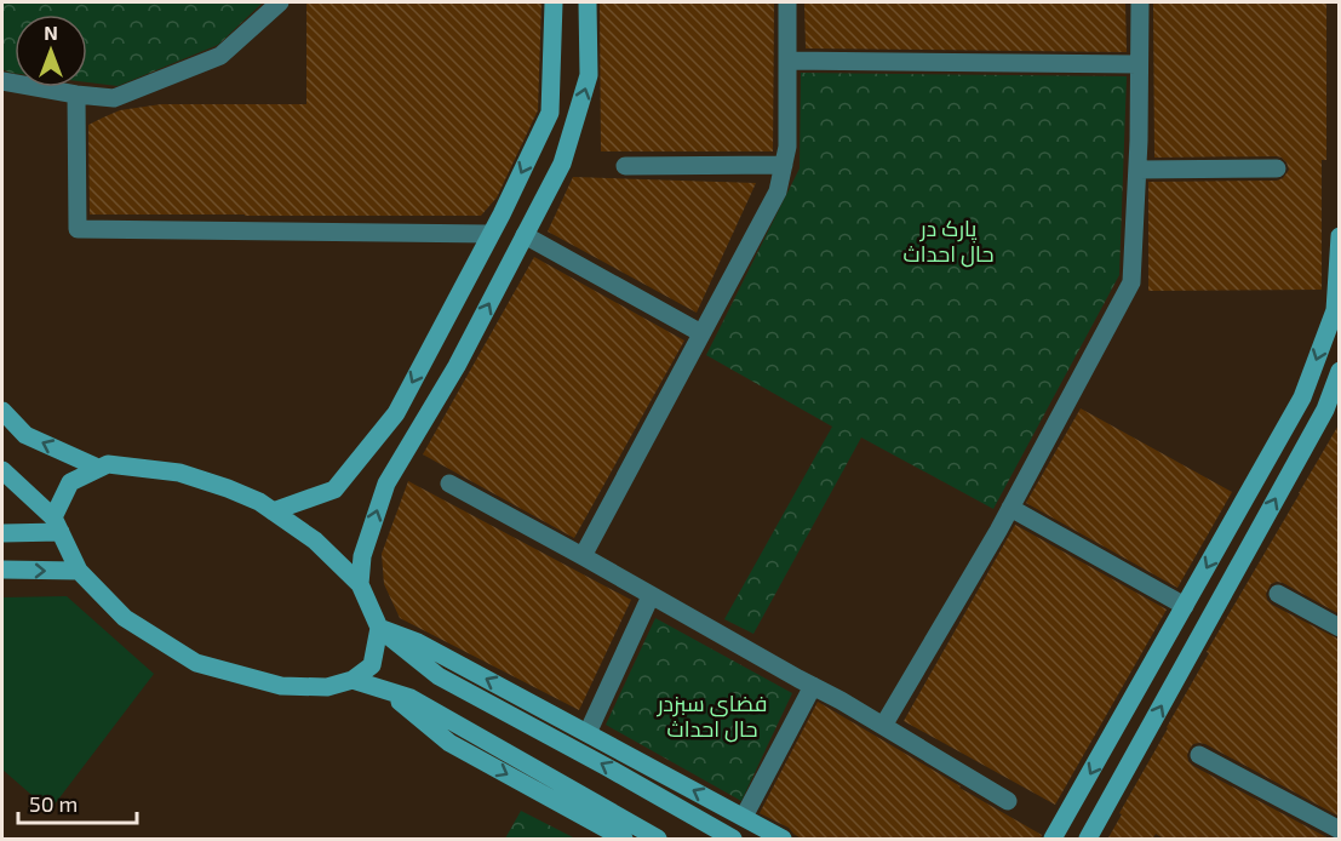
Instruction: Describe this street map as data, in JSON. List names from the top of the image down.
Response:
{
  "parks": ["پارک در حال احداث", "فضای سبزدر حال احداث"],
  "scale_bar": "50 m",
  "north": "top"
}
